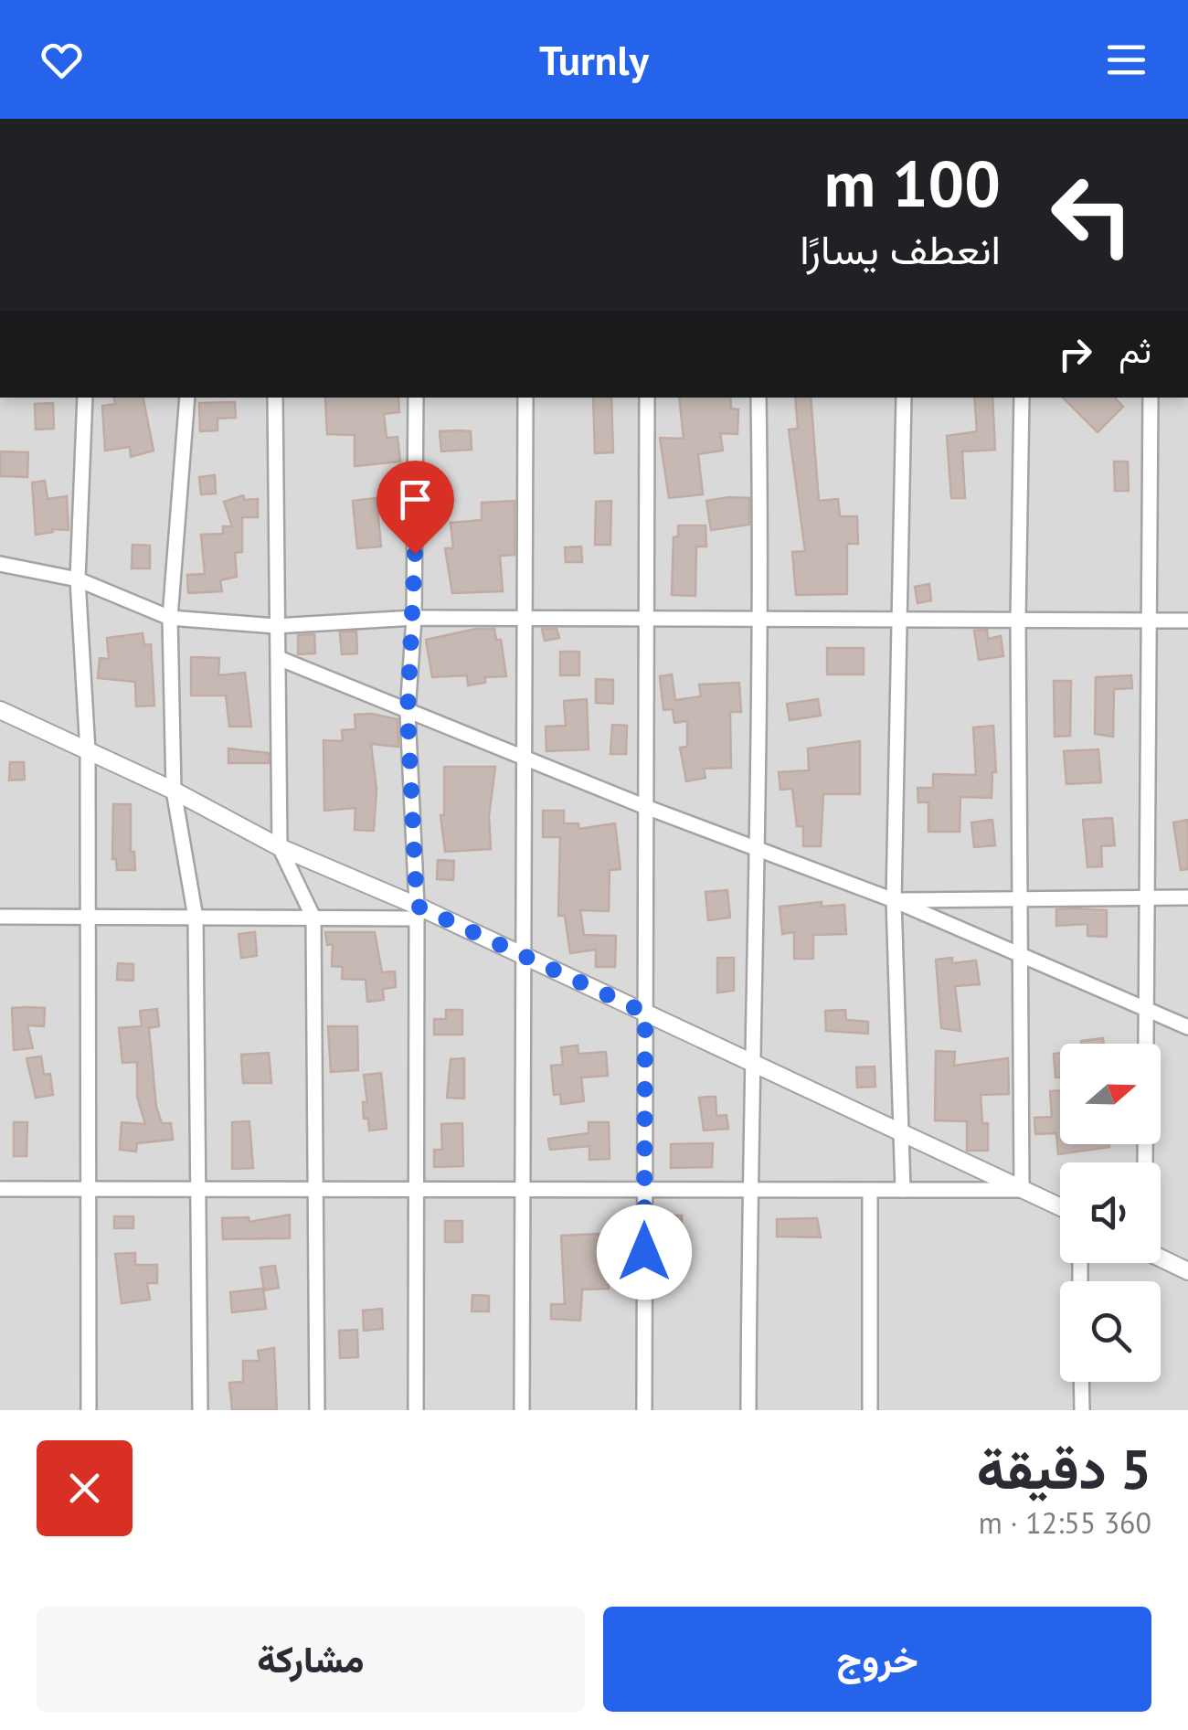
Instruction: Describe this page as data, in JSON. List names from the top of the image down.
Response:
{
  "north": "right",
  "page": {
    "header": "Turnly",
    "turn": ["100 m", "انعطف يسارًا"],
    "then": "ثم",
    "heading": ["5 دقيقة", "360 m · 12:55"],
    "buttons": ["خروج", "مشاركة"]
  }
}
